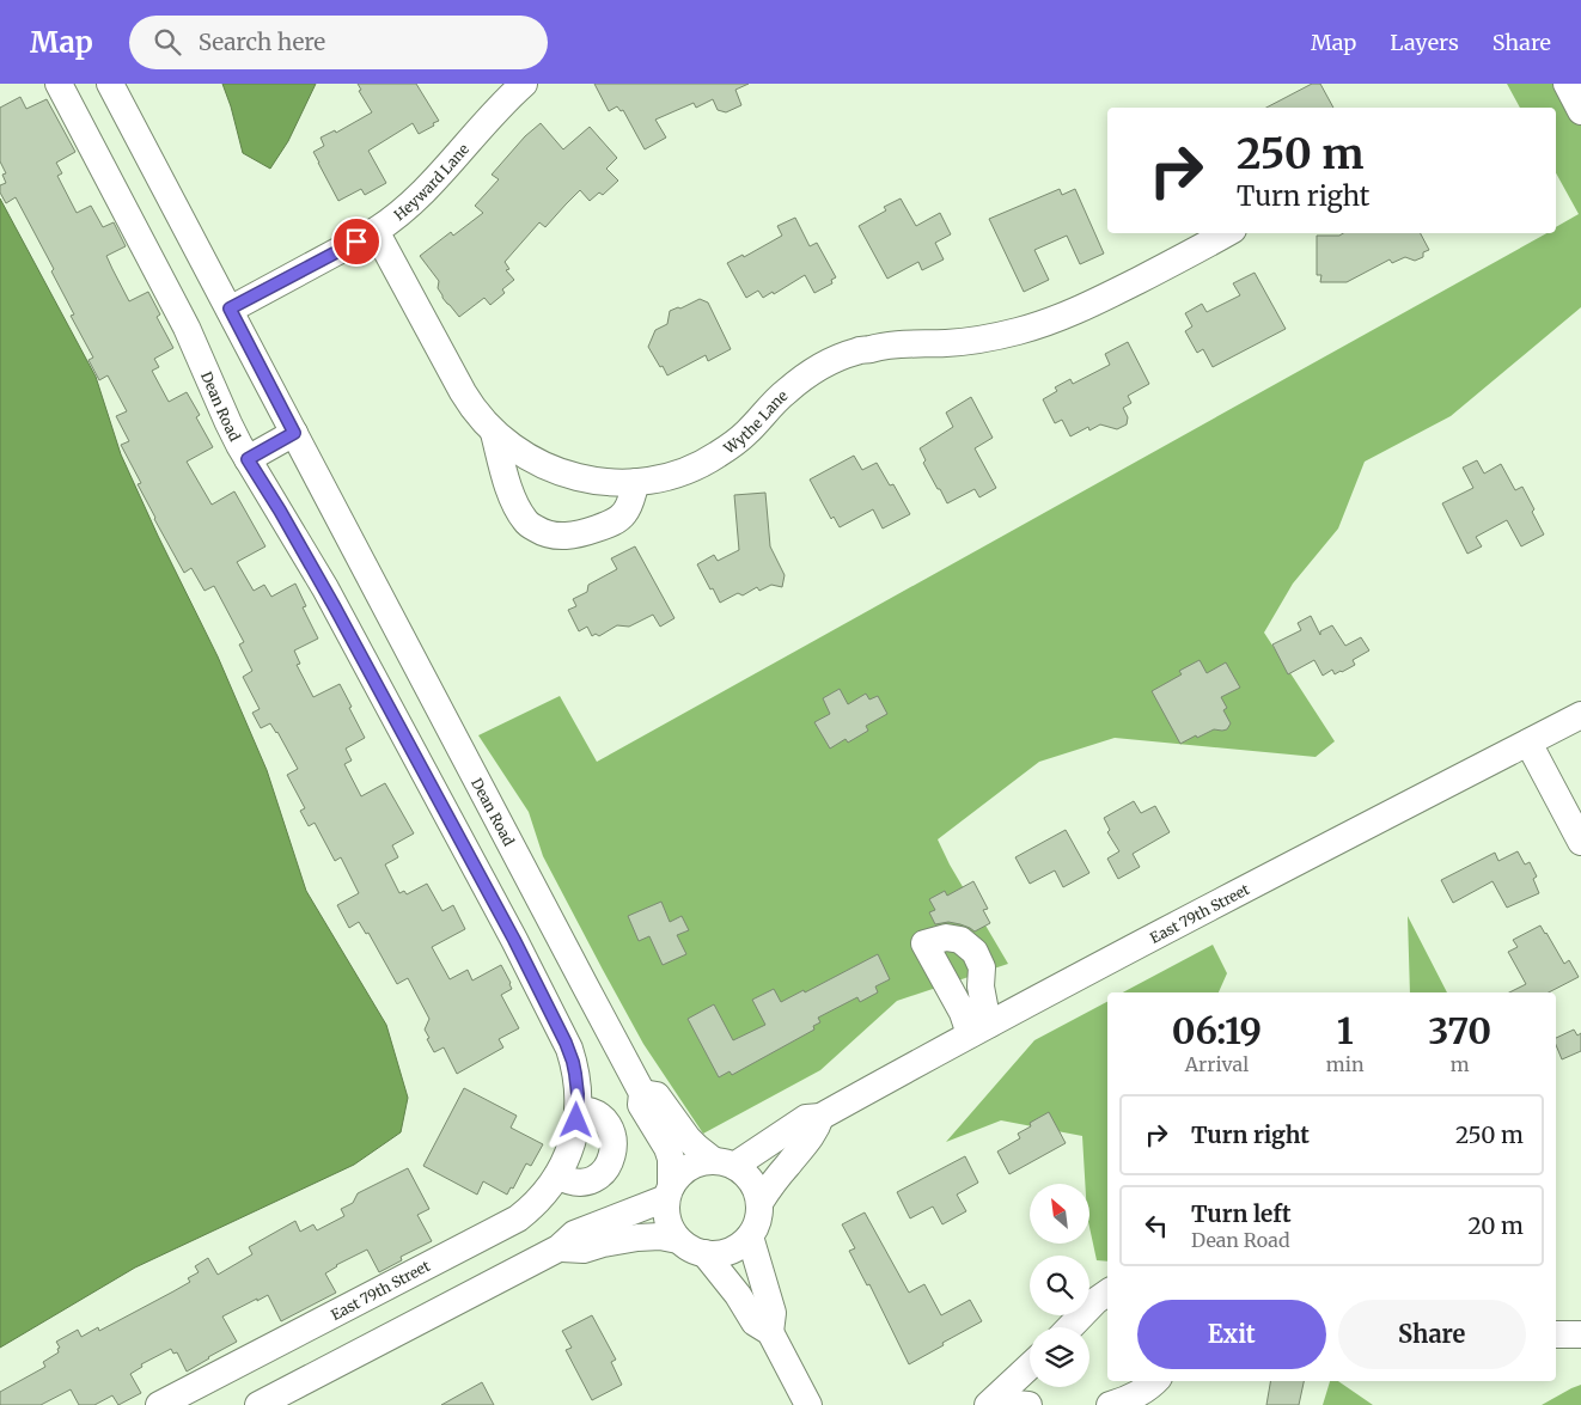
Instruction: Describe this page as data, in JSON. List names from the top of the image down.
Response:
{
  "streets": {
    "street": [
      "Heyward Lane",
      "Dean Road",
      "Wythe Lane",
      "East 79th Street"
    ]
  },
  "crossings": [
    ["Heyward Lane", "Dean Road"],
    ["Heyward Lane", "Wythe Lane"],
    ["Dean Road", "East 79th Street"]
  ],
  "north": "top left",
  "page": {
    "header": "Map",
    "search": "Search here",
    "nav": ["Map", "Layers", "Share"],
    "turn": ["250 m", "Turn right"],
    "eta": [
      "06:19",
      "Arrival",
      "1",
      "min",
      "370",
      "m"
    ],
    "list": [
      {
        "name": "Turn right",
        "value": "250 m"
      },
      {
        "name": "Turn left",
        "note": "Dean Road",
        "value": "20 m"
      }
    ],
    "buttons": ["Exit", "Share"]
  }
}
